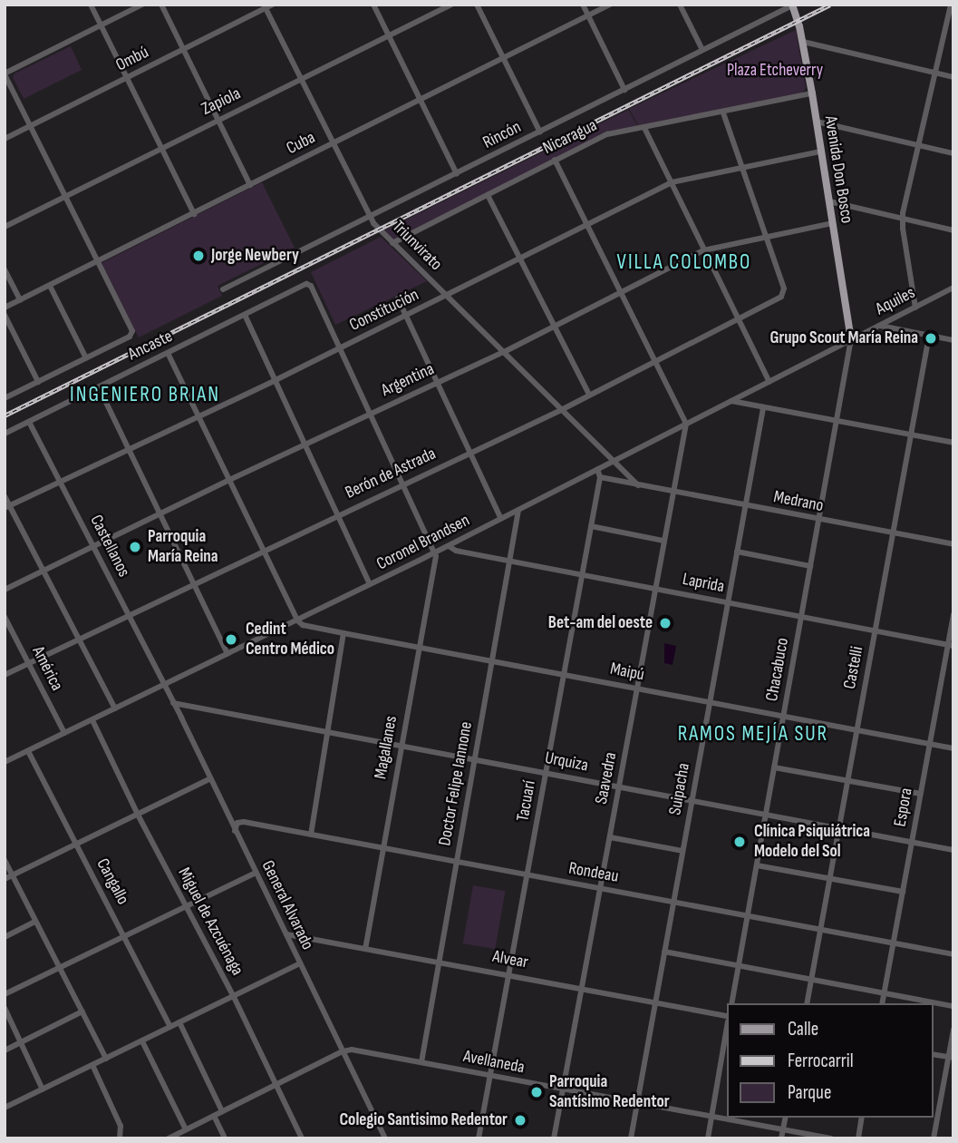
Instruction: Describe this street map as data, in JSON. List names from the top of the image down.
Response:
{
  "streets": {
    "main road": ["Avenida Don Bosco"],
    "street": [
      "Ombú",
      "Zapiola",
      "Rincón",
      "Nicaragua",
      "Cuba",
      "Triunvirato",
      "Aquiles",
      "Constitución",
      "Ancaste",
      "Argentina",
      "Berón de Astrada",
      "Medrano",
      "Coronel Brandsen",
      "Castellanos",
      "Laprida",
      "Castelli",
      "América",
      "Chacabuco",
      "Maipú",
      "Magallanes",
      "Urquiza",
      "Saavedra",
      "Doctor Felipe Iannone",
      "Suipacha",
      "Tacuarí",
      "Espora",
      "Rondeau",
      "Cangallo",
      "General Alvarado",
      "Miguel de Azcuénaga",
      "Alvear",
      "Avellaneda"
    ]
  },
  "crossings": [
    ["Ombú", "Triunvirato"],
    ["Zapiola", "Triunvirato"],
    ["Rincón", "Avenida Don Bosco"],
    ["Rincón", "Triunvirato"],
    ["Nicaragua", "Avenida Don Bosco"],
    ["Nicaragua", "Triunvirato"],
    ["Cuba", "Triunvirato"],
    ["Avenida Don Bosco", "Aquiles"],
    ["Avenida Don Bosco", "Constitución"],
    ["Avenida Don Bosco", "Argentina"],
    ["Avenida Don Bosco", "Coronel Brandsen"],
    ["Avenida Don Bosco", "Chacabuco"],
    ["Triunvirato", "Constitución"],
    ["Triunvirato", "Argentina"],
    ["Triunvirato", "Berón de Astrada"],
    ["Triunvirato", "Coronel Brandsen"],
    ["Aquiles", "Coronel Brandsen"],
    ["Aquiles", "Chacabuco"],
    ["Constitución", "Ancaste"],
    ["Constitución", "Castellanos"],
    ["Ancaste", "Castellanos"],
    ["Argentina", "Berón de Astrada"],
    ["Argentina", "Castellanos"],
    ["Berón de Astrada", "Castellanos"],
    ["Berón de Astrada", "América"],
    ["Medrano", "Castelli"],
    ["Medrano", "Chacabuco"],
    ["Medrano", "Saavedra"],
    ["Medrano", "Suipacha"],
    ["Medrano", "Tacuarí"],
    ["Coronel Brandsen", "Castellanos"],
    ["Coronel Brandsen", "Laprida"],
    ["Coronel Brandsen", "América"],
    ["Coronel Brandsen", "Chacabuco"],
    ["Coronel Brandsen", "Maipú"],
    ["Coronel Brandsen", "Magallanes"],
    ["Coronel Brandsen", "Saavedra"],
    ["Coronel Brandsen", "Doctor Felipe Iannone"],
    ["Coronel Brandsen", "Tacuarí"],
    ["Coronel Brandsen", "Cangallo"],
    ["Coronel Brandsen", "General Alvarado"],
    ["Coronel Brandsen", "Miguel de Azcuénaga"],
    ["Castellanos", "General Alvarado"],
    ["Laprida", "Castelli"],
    ["Laprida", "Chacabuco"],
    ["Laprida", "Saavedra"],
    ["Laprida", "Doctor Felipe Iannone"],
    ["Laprida", "Suipacha"],
    ["Laprida", "Tacuarí"],
    ["Laprida", "Espora"],
    ["Castelli", "Maipú"],
    ["Castelli", "Urquiza"],
    ["Castelli", "Rondeau"],
    ["Chacabuco", "Maipú"],
    ["Chacabuco", "Urquiza"],
    ["Chacabuco", "Rondeau"],
    ["Maipú", "Magallanes"],
    ["Maipú", "Saavedra"],
    ["Maipú", "Doctor Felipe Iannone"],
    ["Maipú", "Suipacha"],
    ["Maipú", "Tacuarí"],
    ["Maipú", "Espora"],
    ["Magallanes", "Urquiza"],
    ["Magallanes", "Rondeau"],
    ["Magallanes", "Alvear"],
    ["Urquiza", "Saavedra"],
    ["Urquiza", "Doctor Felipe Iannone"],
    ["Urquiza", "Suipacha"],
    ["Urquiza", "Tacuarí"],
    ["Urquiza", "Espora"],
    ["Urquiza", "General Alvarado"],
    ["Saavedra", "Rondeau"],
    ["Saavedra", "Alvear"],
    ["Saavedra", "Avellaneda"],
    ["Doctor Felipe Iannone", "Rondeau"],
    ["Doctor Felipe Iannone", "Alvear"],
    ["Doctor Felipe Iannone", "Avellaneda"],
    ["Suipacha", "Rondeau"],
    ["Suipacha", "Alvear"],
    ["Suipacha", "Avellaneda"],
    ["Tacuarí", "Rondeau"],
    ["Tacuarí", "Alvear"],
    ["Tacuarí", "Avellaneda"],
    ["Espora", "Rondeau"],
    ["Rondeau", "General Alvarado"],
    ["General Alvarado", "Alvear"],
    ["General Alvarado", "Avellaneda"]
  ],
  "districts": ["VILLA COLOMBO", "INGENIERO BRIAN", "RAMOS MEJÍA SUR"],
  "parks": ["Plaza Etcheverry"],
  "places": [
    "Jorge Newbery",
    "Grupo Scout María Reina",
    "Parroquia María Reina",
    "Bet-am del oeste",
    "Cedint Centro Médico",
    "Clínica Psiquiátrica Modelo del Sol",
    "Parroquia Santísimo Redentor",
    "Colegio Santisimo Redentor"
  ],
  "legend": ["Calle", "Ferrocarril", "Parque"]
}
